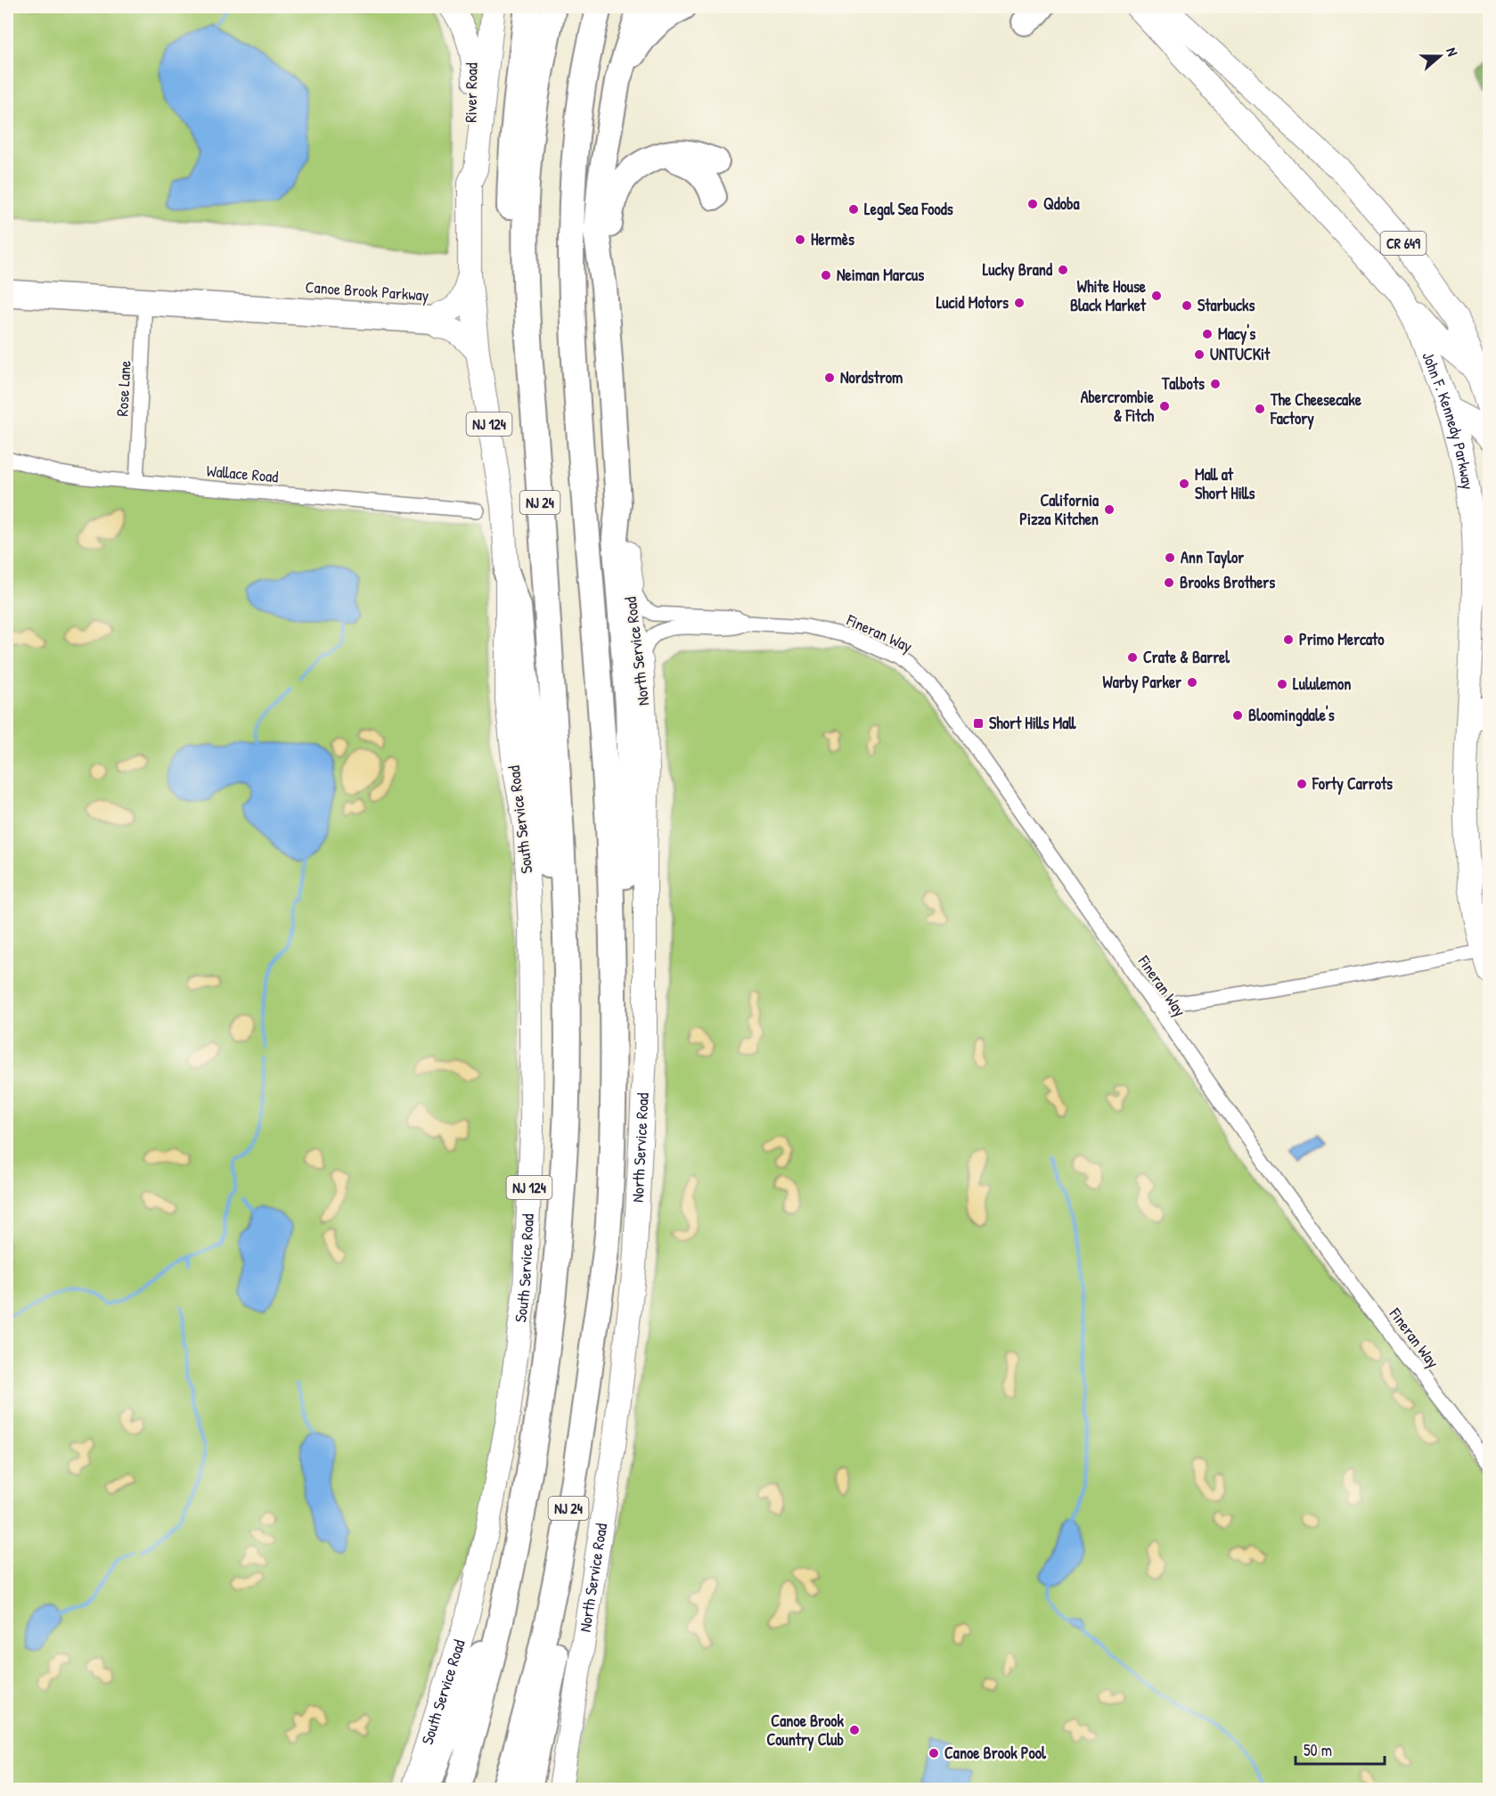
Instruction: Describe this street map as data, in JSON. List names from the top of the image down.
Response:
{
  "streets": {
    "highway": ["NJ 24"],
    "main road": [
      "River Road",
      "CR 649",
      "John F. Kennedy Parkway",
      "NJ 124",
      "North Service Road",
      "South Service Road"
    ],
    "street": [
      "Canoe Brook Parkway",
      "Rose Lane",
      "Wallace Road",
      "Fineran Way"
    ]
  },
  "crossings": [
    ["River Road", "NJ 124"],
    ["Canoe Brook Parkway", "Rose Lane"],
    ["Rose Lane", "Wallace Road"],
    ["NJ 124", "South Service Road"],
    ["Fineran Way", "North Service Road"]
  ],
  "places": {
    "other": [
      "Qdoba",
      "Legal Sea Foods",
      "Hermès",
      "Lucky Brand",
      "Neiman Marcus",
      "White House Black Market",
      "Lucid Motors",
      "Starbucks",
      "Macy's",
      "UNTUCKit",
      "Nordstrom",
      "Talbots",
      "Abercrombie & Fitch",
      "The Cheesecake Factory",
      "Mall at Short Hills",
      "California Pizza Kitchen",
      "Ann Taylor",
      "Brooks Brothers",
      "Primo Mercato",
      "Crate & Barrel",
      "Warby Parker",
      "Lululemon",
      "Bloomingdale's",
      "Forty Carrots",
      "Canoe Brook Country Club",
      "Canoe Brook Pool"
    ],
    "transit": ["Short Hills Mall"]
  },
  "scale_bar": "50 m",
  "north": "right"
}
